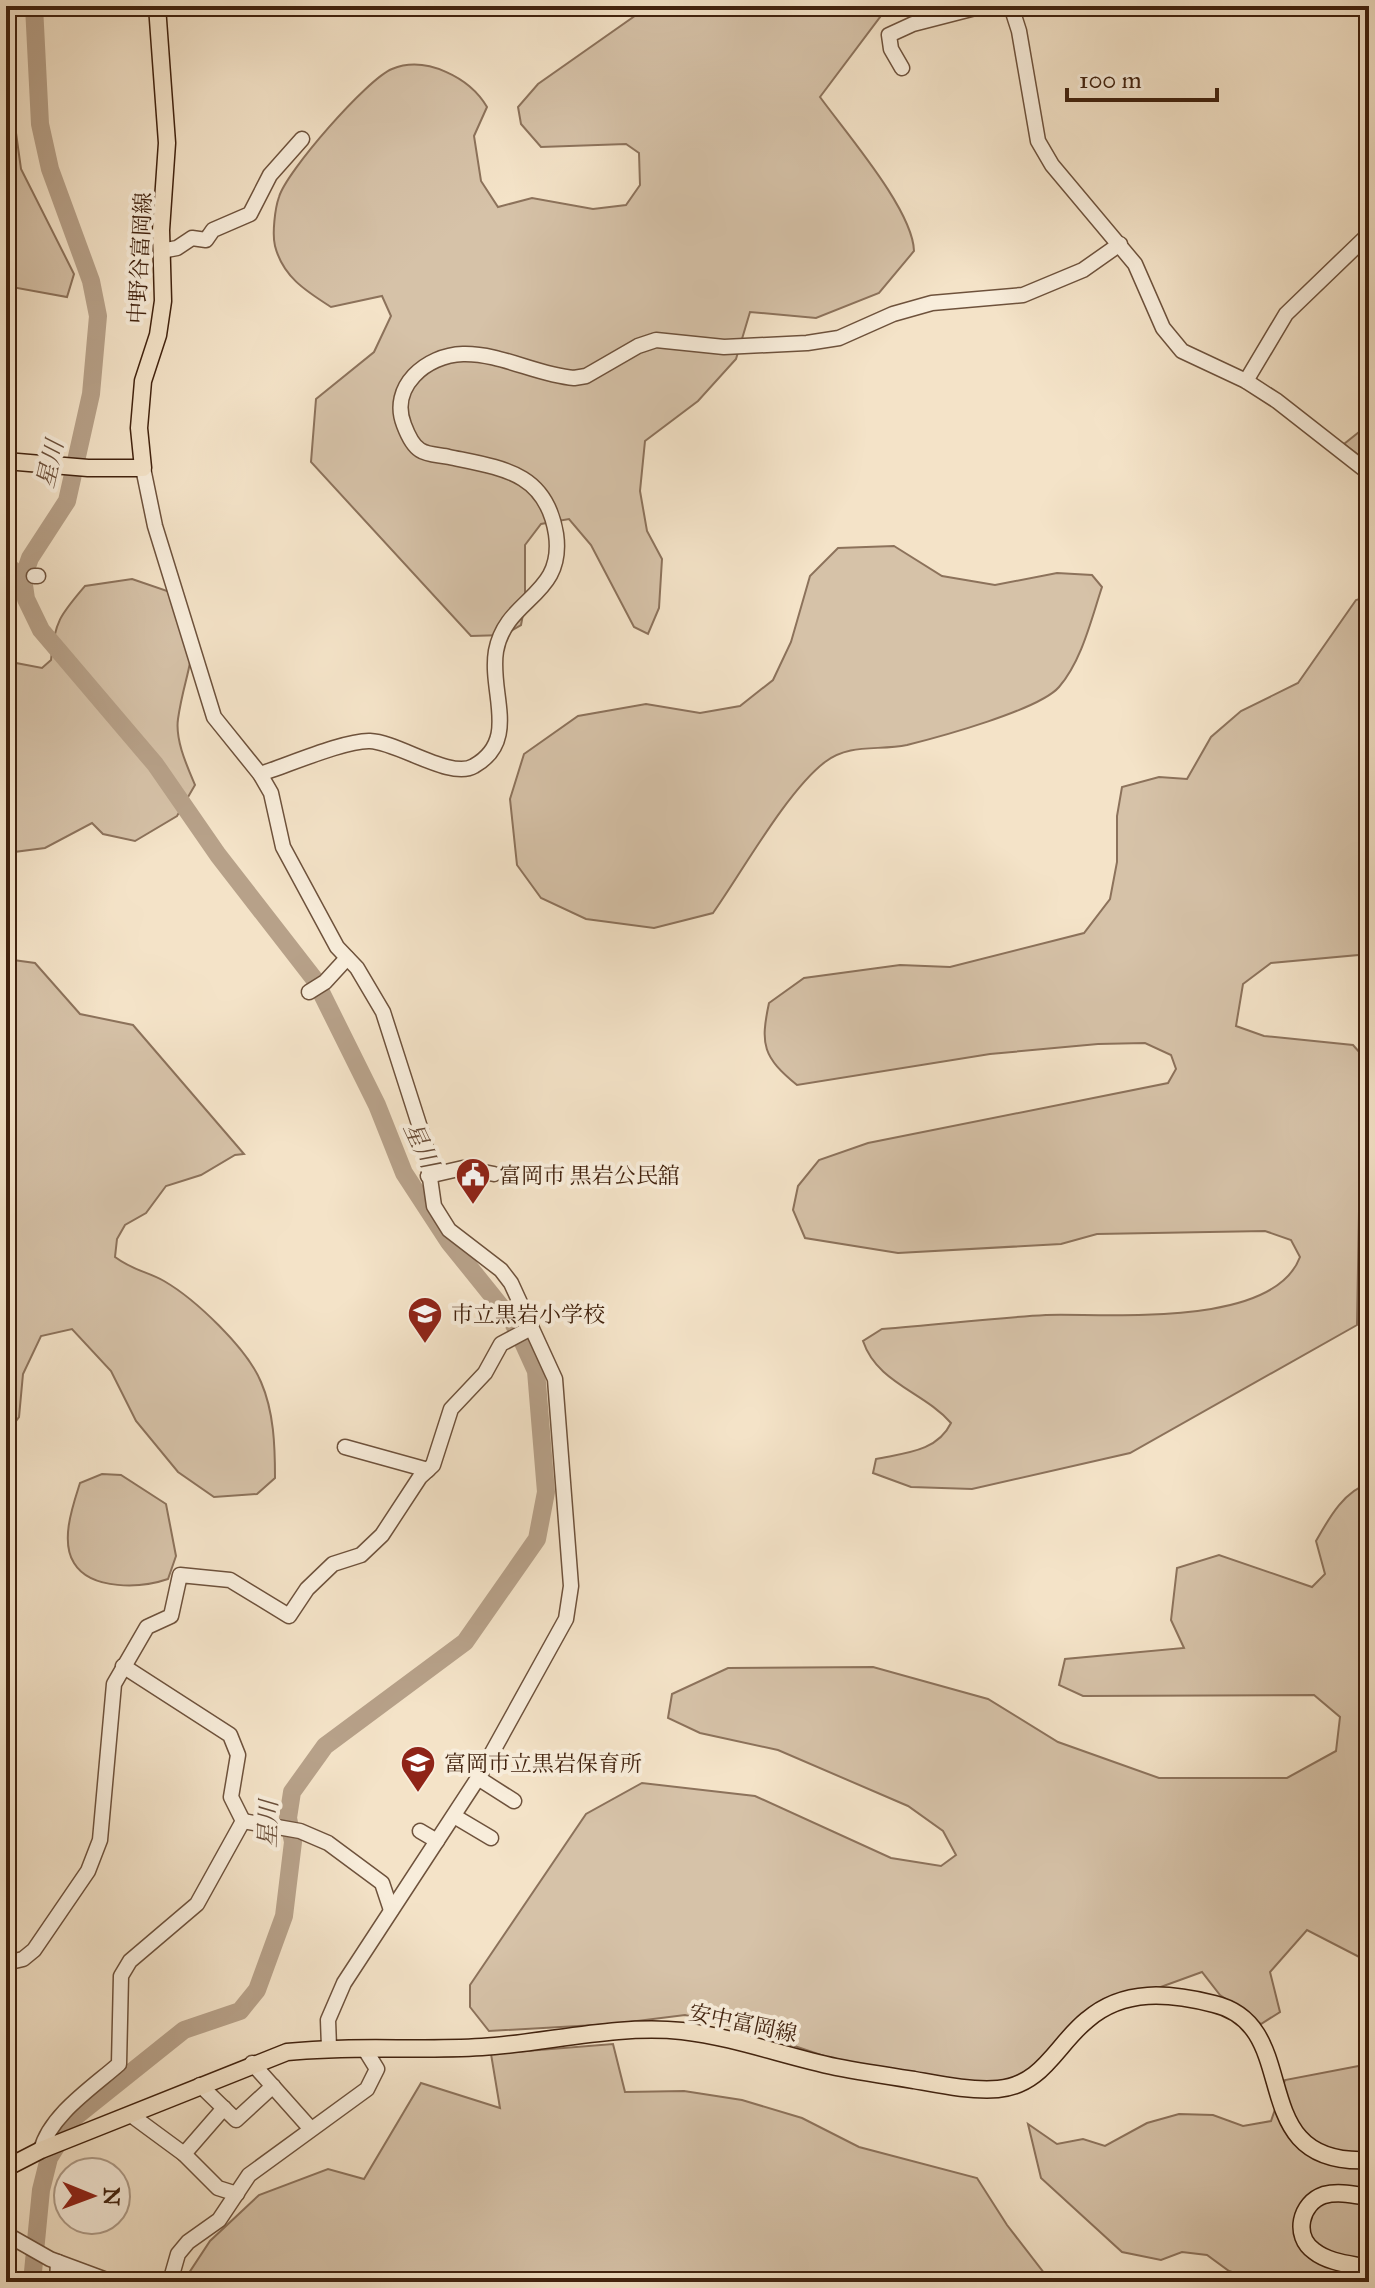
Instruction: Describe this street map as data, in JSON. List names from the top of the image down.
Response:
{
  "streets": {
    "main road": ["中野谷富岡線", "安中富岡線"]
  },
  "water": ["星川"],
  "places": {
    "public building": ["富岡市 黒岩公民舘"],
    "school or university": ["市立黒岩小学校", "富岡市立黒岩保育所"]
  },
  "scale_bar": "100 m",
  "north": "right"
}
